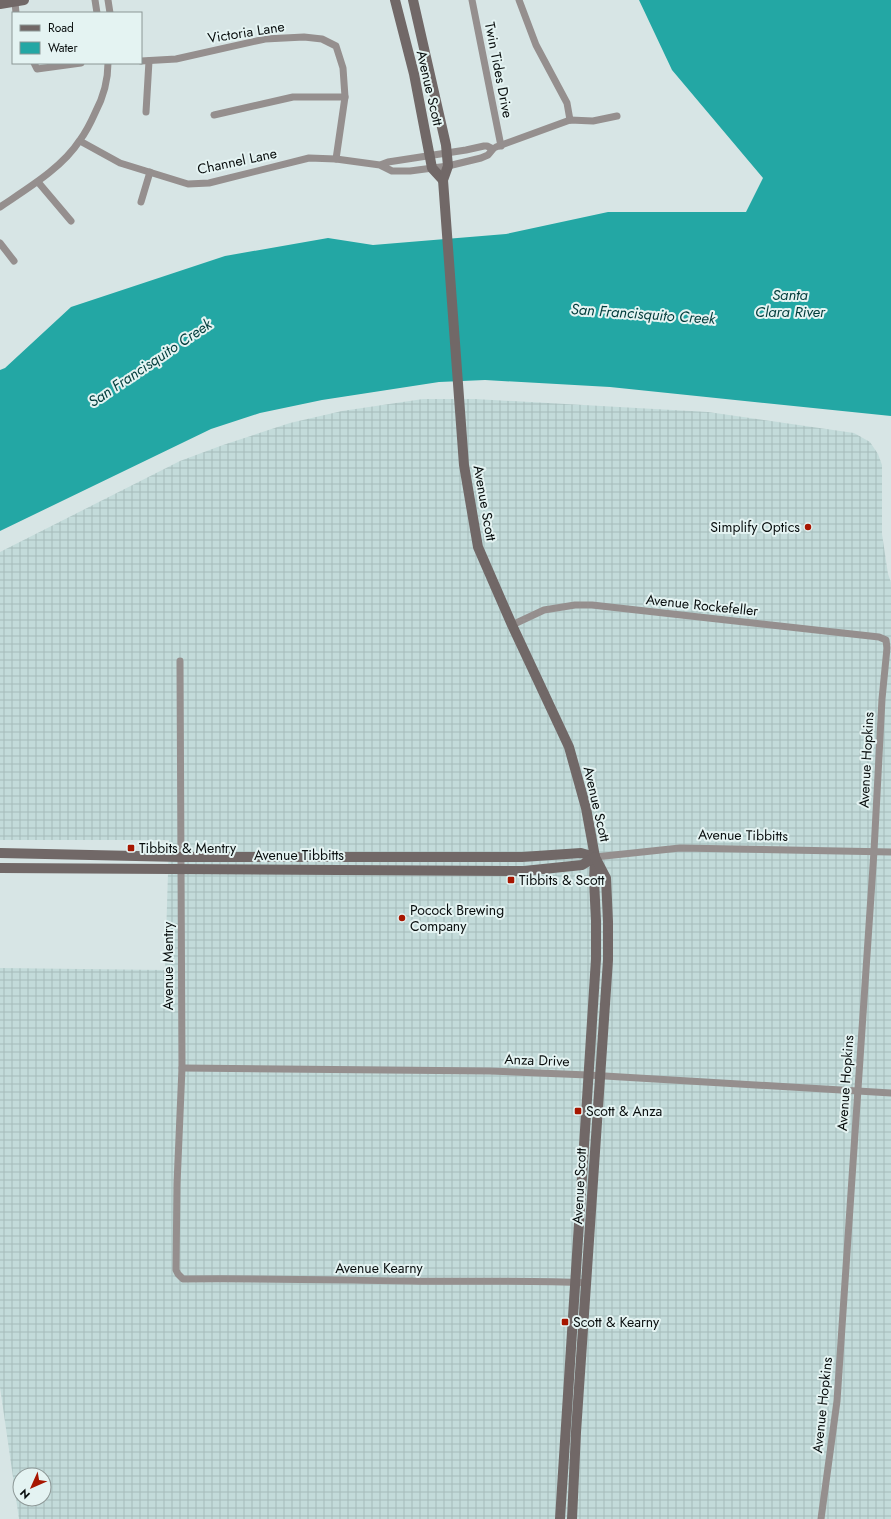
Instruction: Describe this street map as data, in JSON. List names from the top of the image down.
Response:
{
  "streets": {
    "main road": ["Avenue Scott", "Avenue Tibbitts"],
    "street": [
      "Victoria Lane",
      "Twin Tides Drive",
      "Channel Lane",
      "Avenue Rockefeller",
      "Avenue Hopkins",
      "Avenue Mentry",
      "Anza Drive",
      "Avenue Kearny"
    ]
  },
  "crossings": [
    ["Victoria Lane", "Channel Lane"],
    ["Twin Tides Drive", "Channel Lane"],
    ["Avenue Scott", "Channel Lane"],
    ["Avenue Scott", "Avenue Rockefeller"],
    ["Avenue Scott", "Avenue Tibbitts"],
    ["Avenue Scott", "Anza Drive"],
    ["Avenue Scott", "Avenue Kearny"],
    ["Avenue Rockefeller", "Avenue Hopkins"],
    ["Avenue Hopkins", "Avenue Tibbitts"],
    ["Avenue Hopkins", "Anza Drive"],
    ["Avenue Tibbitts", "Avenue Mentry"],
    ["Avenue Mentry", "Anza Drive"],
    ["Avenue Mentry", "Avenue Kearny"]
  ],
  "water": ["Santa Clara River", "San Francisquito Creek"],
  "places": {
    "other": ["Simplify Optics", "Pocock Brewing Company"],
    "transit": [
      "Tibbits & Mentry",
      "Tibbits & Scott",
      "Scott & Anza",
      "Scott & Kearny"
    ]
  },
  "legend": ["Road", "Water"],
  "north": "bottom left"
}
